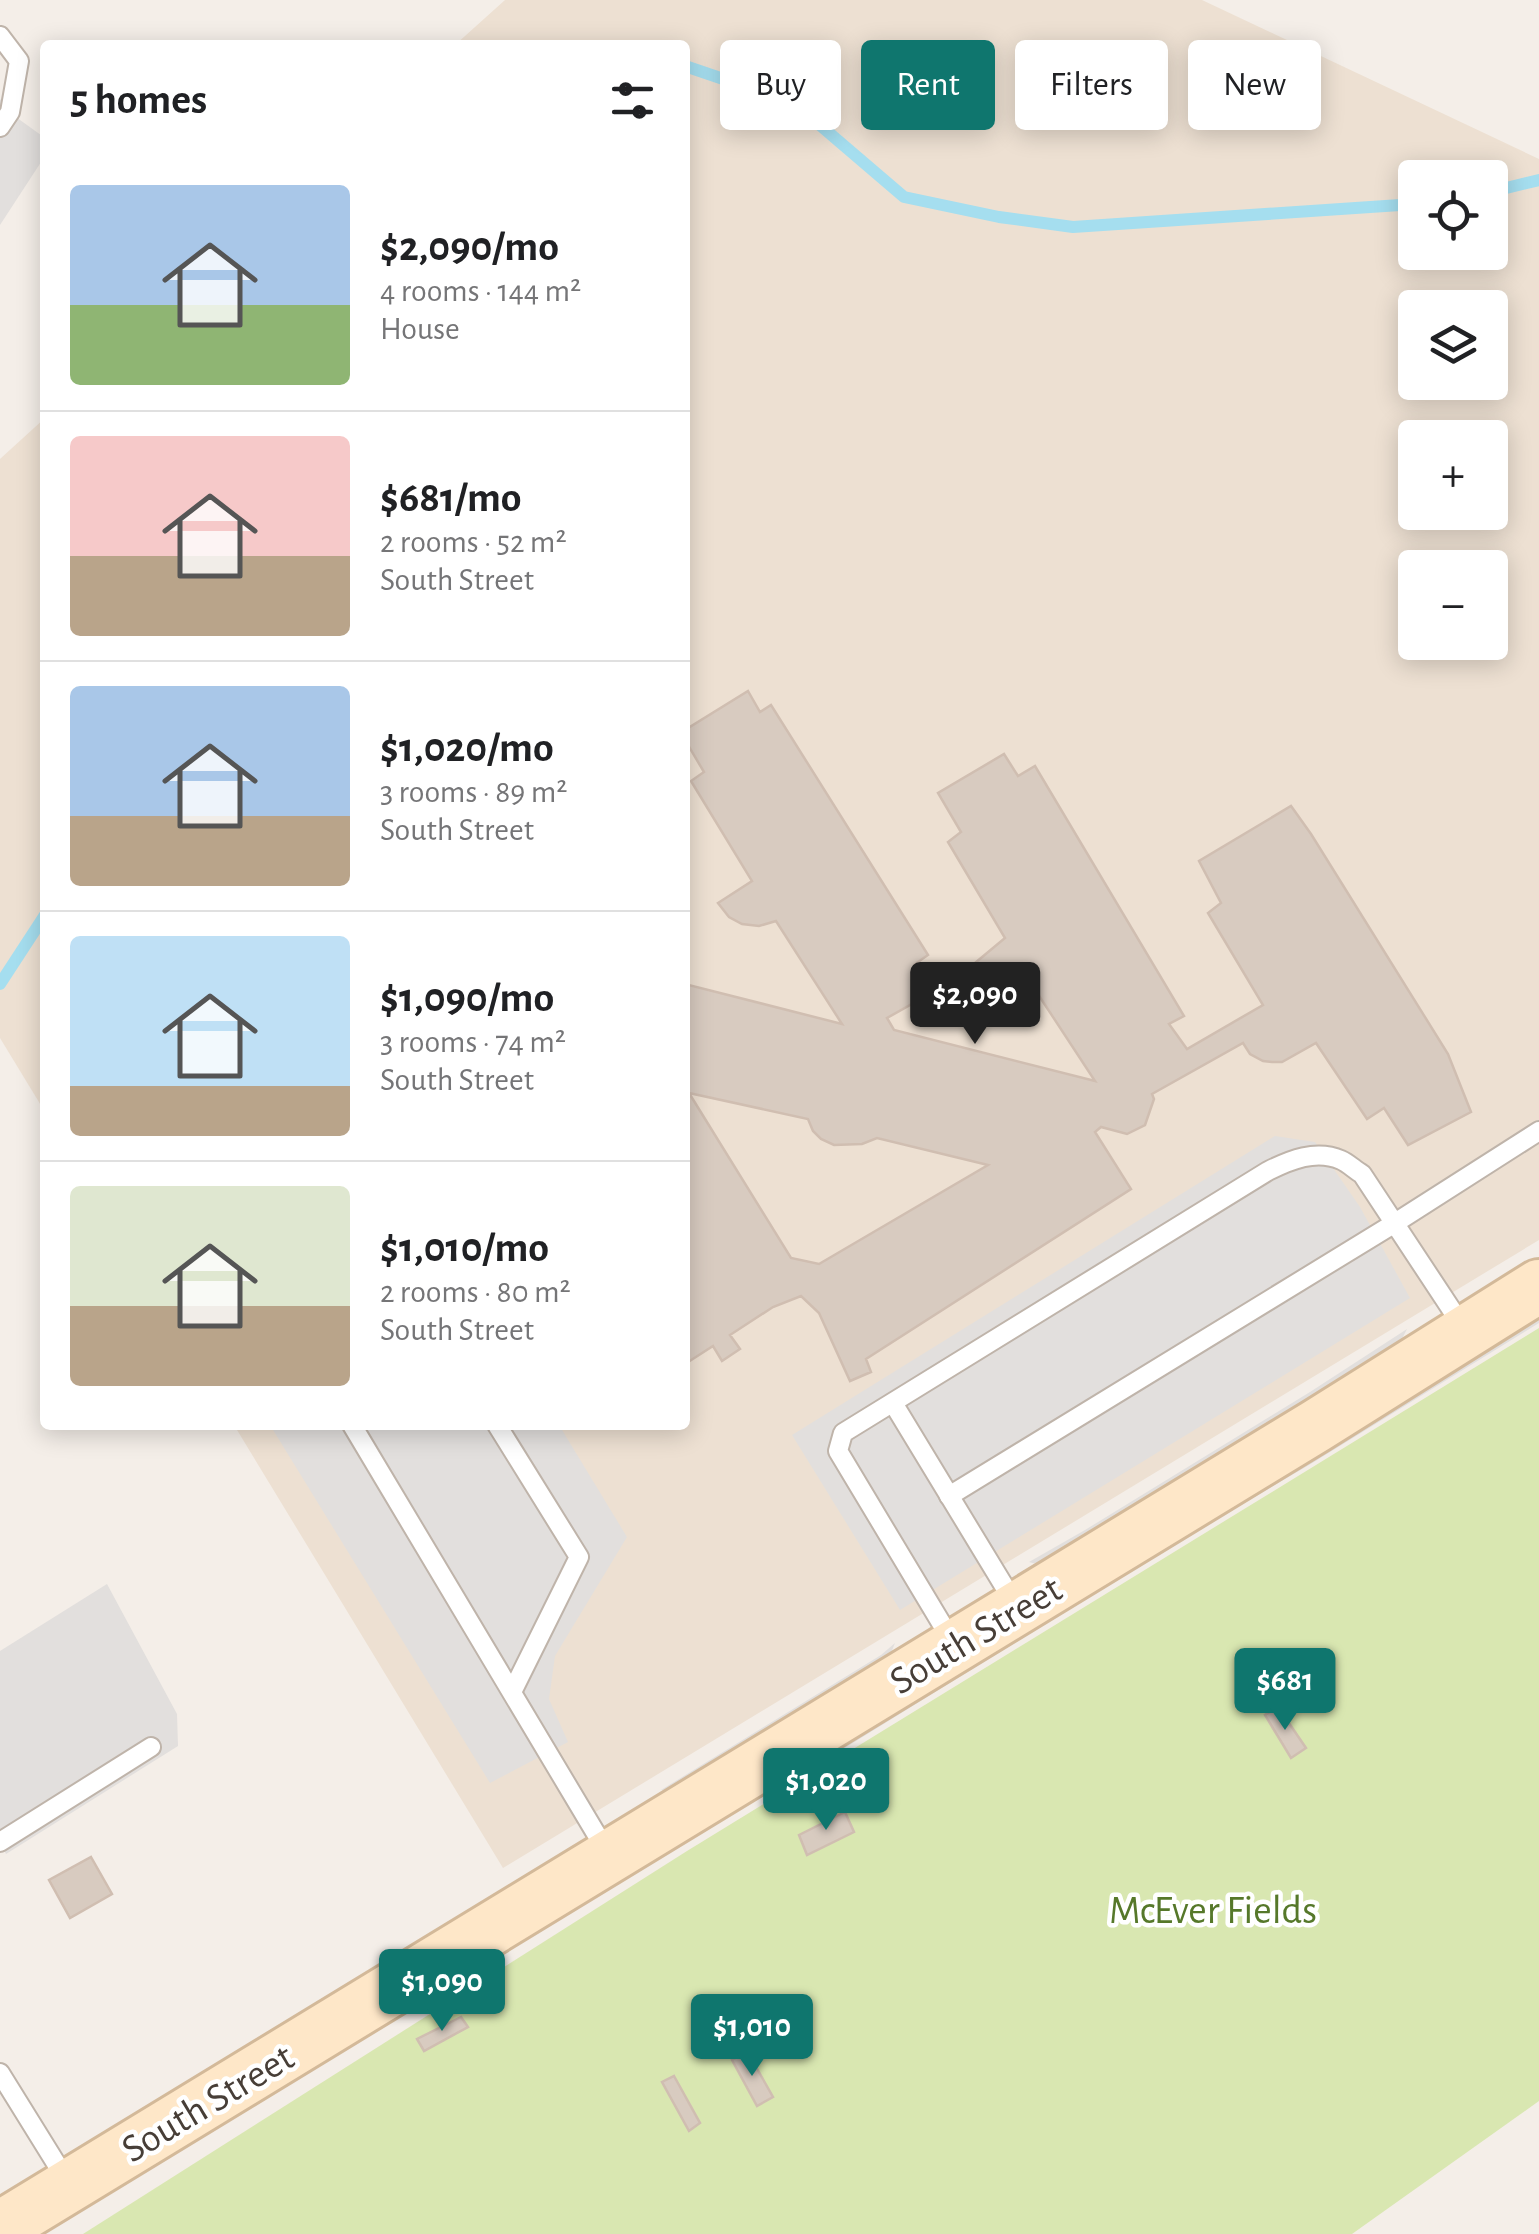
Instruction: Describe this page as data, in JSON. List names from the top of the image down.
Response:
{
  "streets": {
    "street": ["South Street"]
  },
  "parks": ["McEver Fields"],
  "page": {
    "chip": [
      "Buy",
      "Rent",
      "Filters",
      "New"
    ],
    "heading": "5 homes",
    "map_buttons": ["+", "−"],
    "list": [
      {
        "name": "$2,090/mo",
        "note": "4 rooms · 144 m² · House"
      },
      {
        "name": "$681/mo",
        "note": "2 rooms · 52 m² · South Street"
      },
      {
        "name": "$1,020/mo",
        "note": "3 rooms · 89 m² · South Street"
      },
      {
        "name": "$1,090/mo",
        "note": "3 rooms · 74 m² · South Street"
      },
      {
        "name": "$1,010/mo",
        "note": "2 rooms · 80 m² · South Street"
      }
    ],
    "price": [
      "$2,090",
      "$681",
      "$1,020",
      "$1,090",
      "$1,010"
    ]
  }
}
